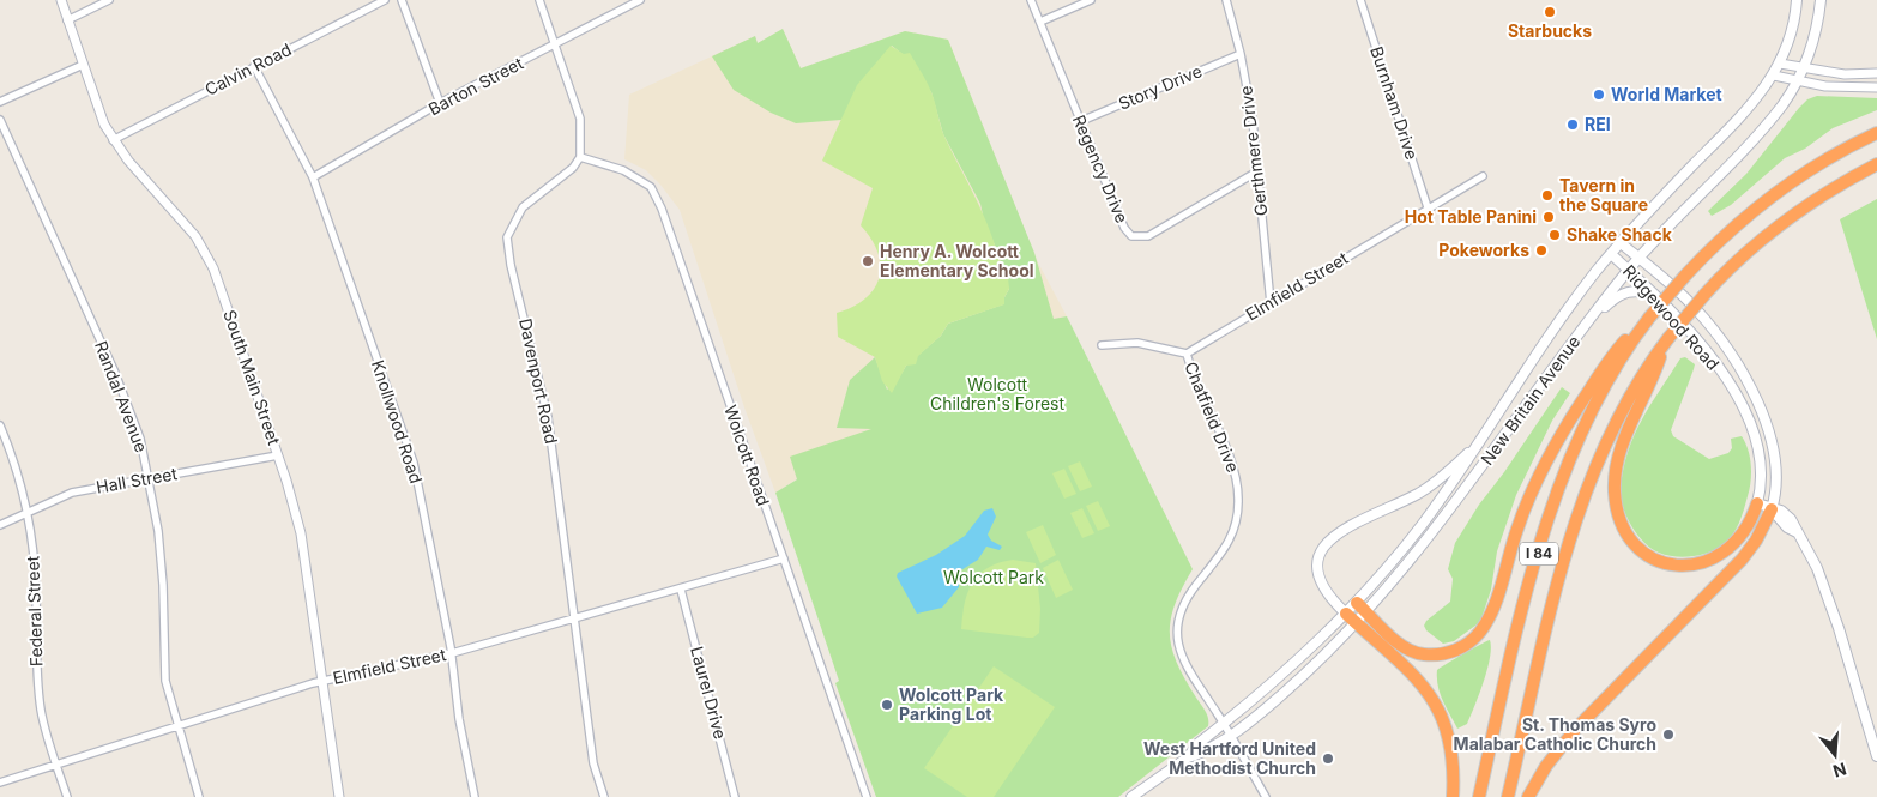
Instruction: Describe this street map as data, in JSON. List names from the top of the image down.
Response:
{
  "streets": {
    "highway": ["I 84"],
    "main road": ["Ridgewood Road", "New Britain Avenue"],
    "street": [
      "Calvin Road",
      "Barton Street",
      "Story Drive",
      "Burnham Drive",
      "Gerthmere Drive",
      "Regency Drive",
      "Elmfield Street",
      "South Main Street",
      "Davenport Road",
      "Randal Avenue",
      "Chatfield Drive",
      "Knollwood Road",
      "Wolcott Road",
      "Hall Street",
      "Federal Street",
      "Laurel Drive"
    ]
  },
  "crossings": [
    ["Calvin Road", "South Main Street"],
    ["Calvin Road", "Knollwood Road"],
    ["Barton Street", "Knollwood Road"],
    ["Story Drive", "Gerthmere Drive"],
    ["Story Drive", "Regency Drive"],
    ["Burnham Drive", "Elmfield Street"],
    ["Gerthmere Drive", "Regency Drive"],
    ["Gerthmere Drive", "Elmfield Street"],
    ["Elmfield Street", "South Main Street"],
    ["Elmfield Street", "Davenport Road"],
    ["Elmfield Street", "Randal Avenue"],
    ["Elmfield Street", "Chatfield Drive"],
    ["Elmfield Street", "Knollwood Road"],
    ["Elmfield Street", "Wolcott Road"],
    ["Elmfield Street", "Federal Street"],
    ["Elmfield Street", "Laurel Drive"],
    ["Ridgewood Road", "New Britain Avenue"],
    ["South Main Street", "Hall Street"],
    ["Davenport Road", "Wolcott Road"],
    ["Randal Avenue", "Hall Street"],
    ["New Britain Avenue", "Chatfield Drive"],
    ["Hall Street", "Federal Street"]
  ],
  "parks": ["Wolcott Children's Forest", "Wolcott Park"],
  "places": [
    "Starbucks",
    "World Market",
    "REI",
    "Tavern in the Square",
    "Hot Table Panini",
    "Shake Shack",
    "Pokeworks",
    "Henry A. Wolcott Elementary School",
    "Wolcott Park Parking Lot",
    "St. Thomas Syro Malabar Catholic Church",
    "West Hartford United Methodist Church"
  ],
  "north": "bottom"
}
